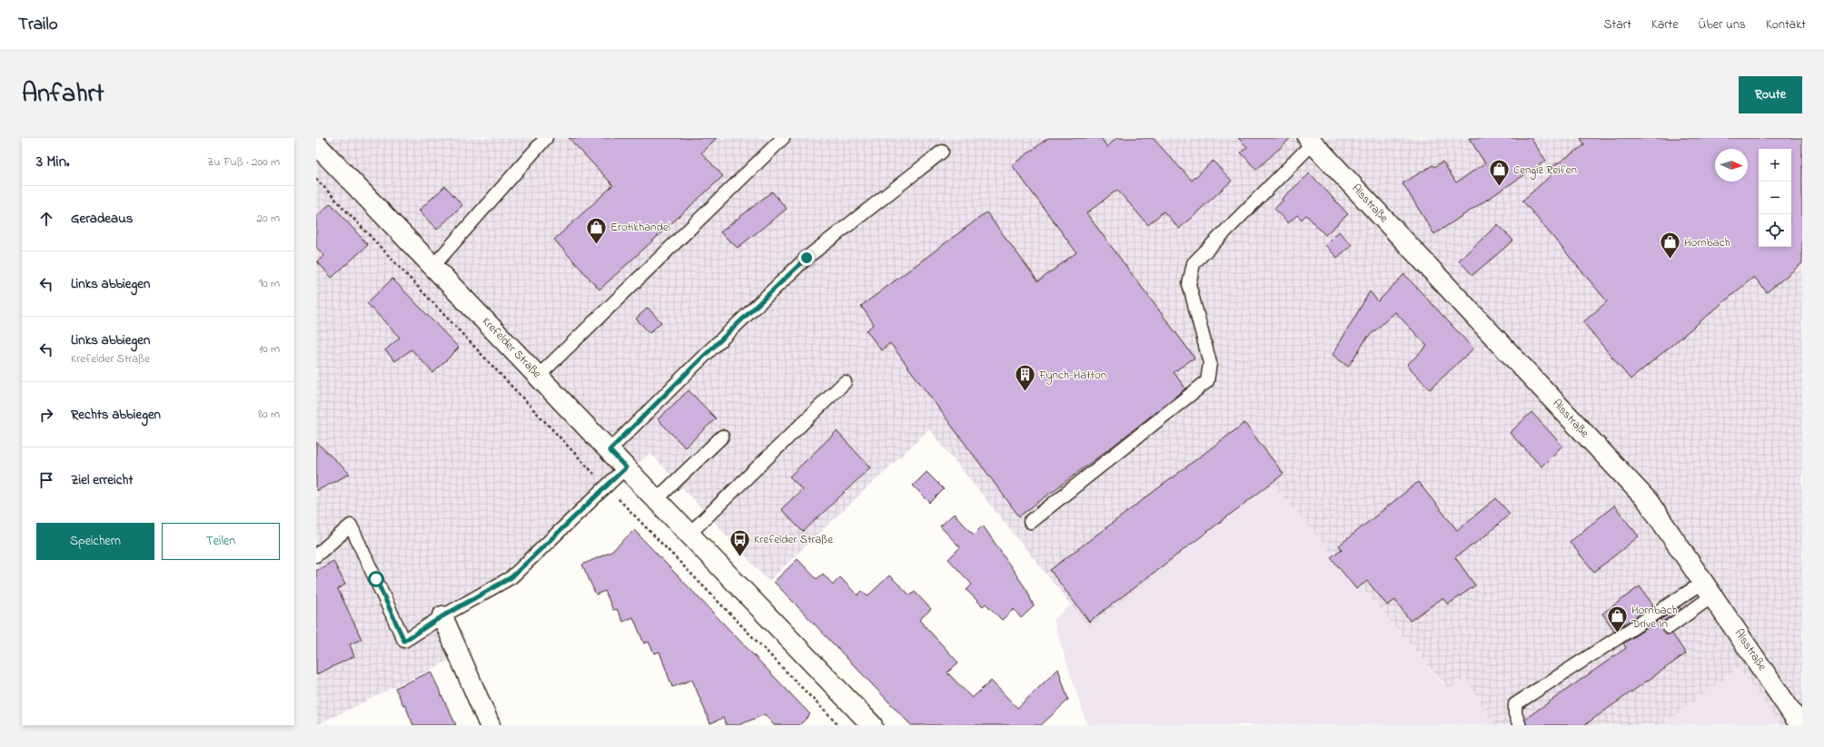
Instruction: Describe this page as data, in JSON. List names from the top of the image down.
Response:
{
  "streets": {
    "street": ["Alsstraße", "Krefelder Straße"]
  },
  "places": {
    "shop": [
      "Cengiz Reifen",
      "Erotikhandel",
      "Hornbach",
      "Hornbach Drive In"
    ],
    "building": ["Fynch-Hatton"],
    "bus stop": ["Krefelder Straße"]
  },
  "north": "right",
  "page": {
    "header": "Trailo",
    "nav": [
      "Start",
      "Karte",
      "Über uns",
      "Kontakt"
    ],
    "title": "Anfahrt",
    "buttons": [
      "Route",
      ["Speichern", "Teilen"]
    ],
    "heading": ["3 Min.", "Zu Fuß · 200 m"],
    "map_buttons": ["+", "−"],
    "list": [
      ["Geradeaus", "20 m"],
      ["Links abbiegen", "90 m"],
      ["Links abbiegen", "Krefelder Straße", "10 m"],
      ["Rechts abbiegen", "80 m"],
      "Ziel erreicht"
    ]
  }
}
